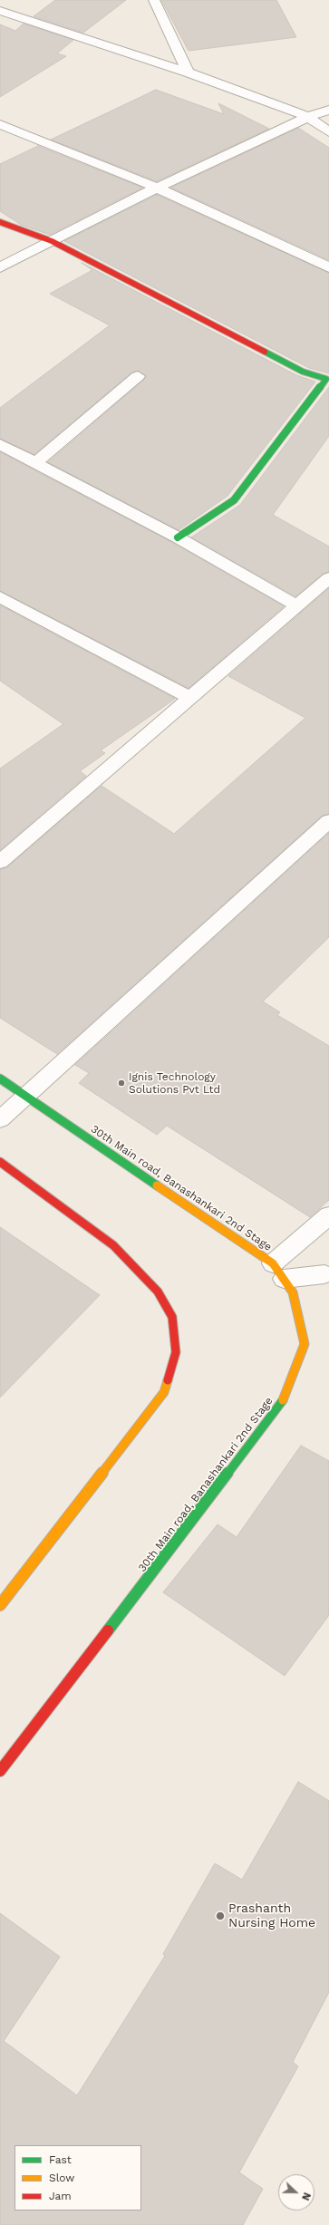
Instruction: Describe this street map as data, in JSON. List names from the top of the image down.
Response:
{
  "streets": {
    "main road": ["30th Main road, Banashankari 2nd Stage"]
  },
  "places": ["Ignis Technology Solutions Pvt Ltd", "Prashanth Nursing Home"],
  "legend": ["Fast", "Slow", "Jam"],
  "north": "right"
}
